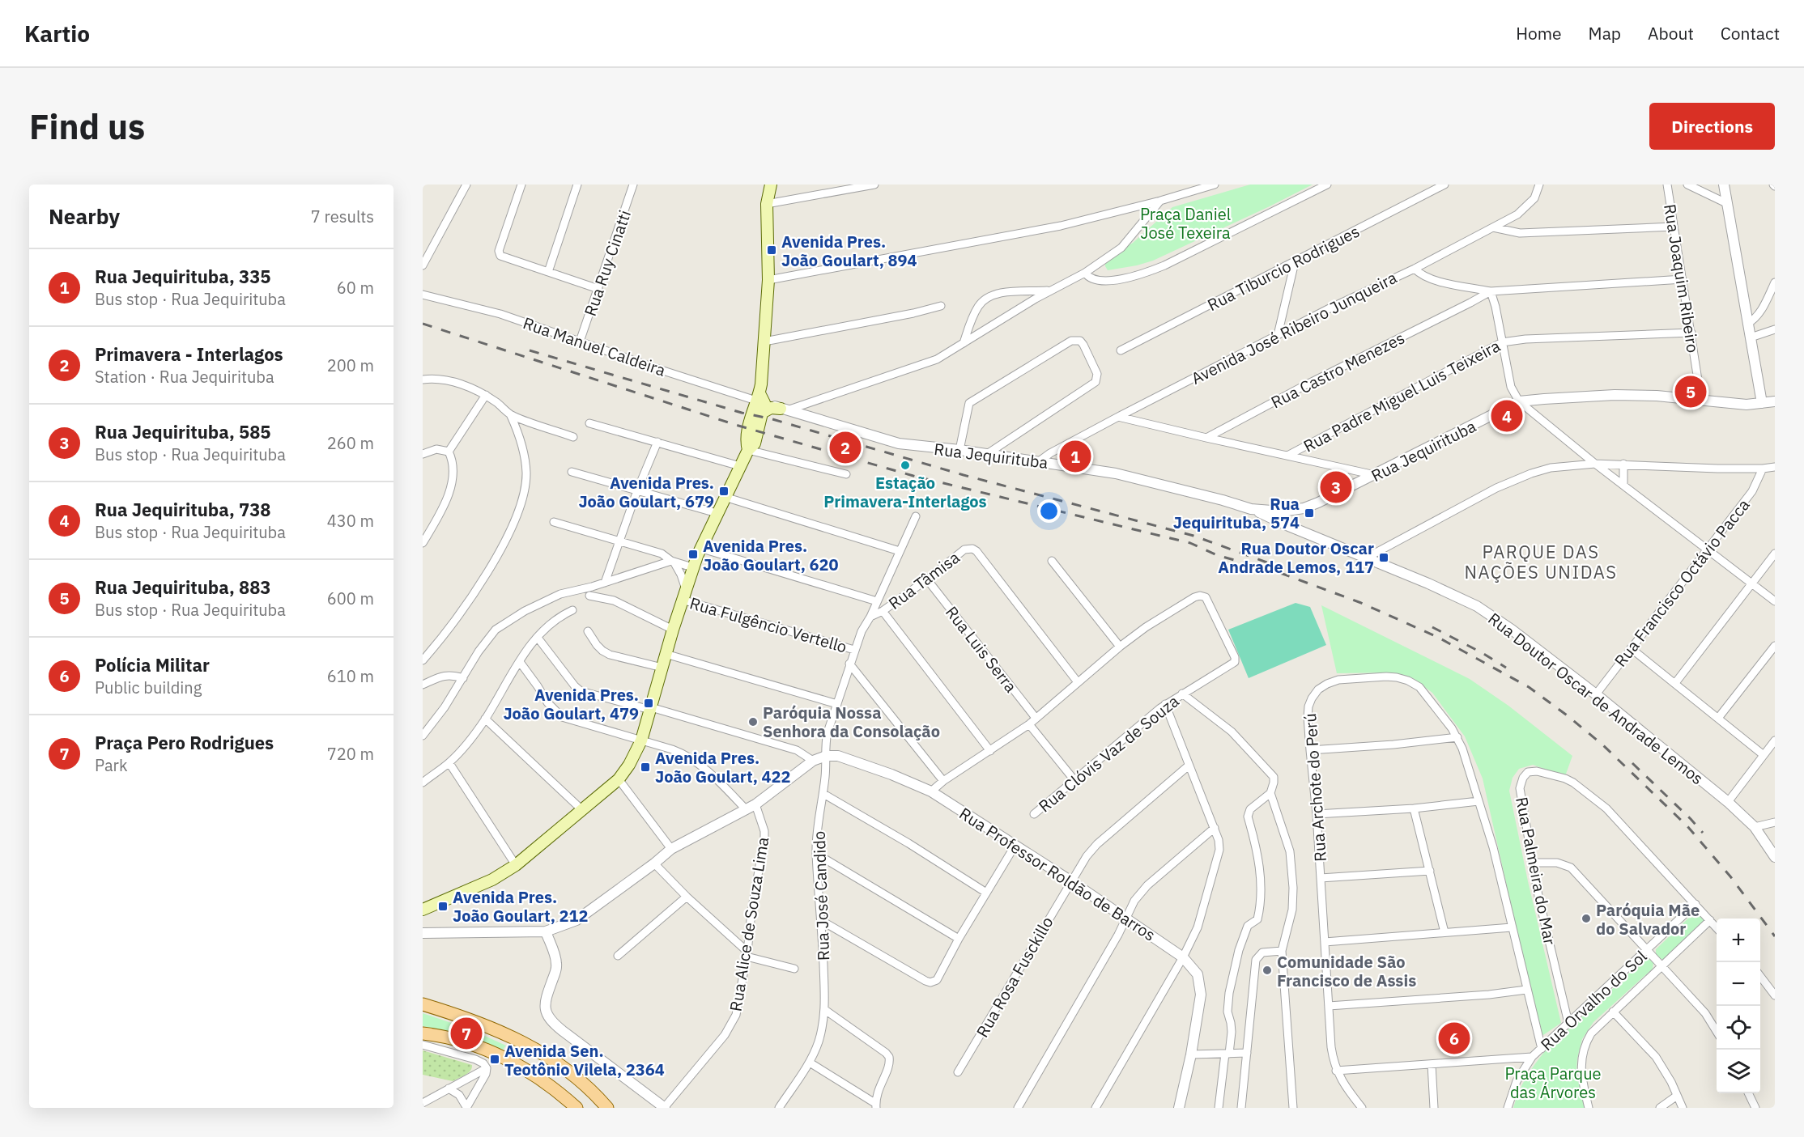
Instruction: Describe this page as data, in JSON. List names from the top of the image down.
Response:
{
  "streets": {
    "street": [
      "Rua Ruy Cinatti",
      "Rua Tiburcio Rodrigues",
      "Rua Joaquim Ribeiro",
      "Avenida José Ribeiro Junqueira",
      "Rua Manuel Caldeira",
      "Rua Castro Menezes",
      "Rua Padre Miguel Luis Teixeira",
      "Rua Jequirituba",
      "Rua Tâmisa",
      "Rua Francisco Octávio Pacca",
      "Rua Fulgêncio Vertello",
      "Rua Luis Serra",
      "Rua Doutor Oscar de Andrade Lemos",
      "Rua Clóvis Vaz de Souza",
      "Rua Archote do Perú",
      "Rua Palmeira do Mar",
      "Rua Professor Roldão de Barros",
      "Rua José Candido",
      "Rua Alice de Souza Lima",
      "Rua Rosa Fusckillo",
      "Rua Orvalho do Sol"
    ]
  },
  "crossings": [
    ["Rua Ruy Cinatti", "Rua Manuel Caldeira"],
    ["Rua Joaquim Ribeiro", "Rua Padre Miguel Luis Teixeira"],
    ["Rua Joaquim Ribeiro", "Rua Jequirituba"],
    ["Avenida José Ribeiro Junqueira", "Rua Jequirituba"],
    ["Rua Jequirituba", "Rua Doutor Oscar de Andrade Lemos"],
    ["Rua Tâmisa", "Rua Luis Serra"],
    ["Rua Tâmisa", "Rua José Candido"],
    ["Rua Francisco Octávio Pacca", "Rua Doutor Oscar de Andrade Lemos"],
    ["Rua Fulgêncio Vertello", "Rua José Candido"],
    ["Rua Archote do Perú", "Rua Orvalho do Sol"],
    ["Rua Palmeira do Mar", "Rua Orvalho do Sol"],
    ["Rua Professor Roldão de Barros", "Rua José Candido"],
    ["Rua Professor Roldão de Barros", "Rua Rosa Fusckillo"]
  ],
  "districts": ["PARQUE DAS NAÇÕES UNIDAS"],
  "parks": ["Praça Daniel José Texeira", "Praça Parque das Árvores"],
  "places": {
    "transit": [
      "Avenida Pres. João Goulart, 894",
      "Avenida Pres. João Goulart, 679",
      "Rua Jequirituba, 574",
      "Avenida Pres. João Goulart, 620",
      "Rua Doutor Oscar Andrade Lemos, 117",
      "Avenida Pres. João Goulart, 479",
      "Avenida Pres. João Goulart, 422",
      "Avenida Pres. João Goulart, 212",
      "Avenida Sen. Teotônio Vilela, 2364"
    ],
    "other": [
      "Estação Primavera-Interlagos",
      "Paróquia Nossa Senhora da Consolação",
      "Paróquia Mãe do Salvador",
      "Comunidade São Francisco de Assis"
    ]
  },
  "page": {
    "header": "Kartio",
    "nav": [
      "Home",
      "Map",
      "About",
      "Contact"
    ],
    "buttons": "Directions",
    "title": "Find us",
    "heading": ["Nearby", "7 results"],
    "list": [
      {
        "mark": "1",
        "name": "Rua Jequirituba, 335",
        "note": "Bus stop · Rua Jequirituba",
        "value": "60 m"
      },
      {
        "mark": "2",
        "name": "Primavera - Interlagos",
        "note": "Station · Rua Jequirituba",
        "value": "200 m"
      },
      {
        "mark": "3",
        "name": "Rua Jequirituba, 585",
        "note": "Bus stop · Rua Jequirituba",
        "value": "260 m"
      },
      {
        "mark": "4",
        "name": "Rua Jequirituba, 738",
        "note": "Bus stop · Rua Jequirituba",
        "value": "430 m"
      },
      {
        "mark": "5",
        "name": "Rua Jequirituba, 883",
        "note": "Bus stop · Rua Jequirituba",
        "value": "600 m"
      },
      {
        "mark": "6",
        "name": "Polícia Militar",
        "note": "Public building",
        "value": "610 m"
      },
      {
        "mark": "7",
        "name": "Praça Pero Rodrigues",
        "note": "Park",
        "value": "720 m"
      }
    ],
    "pins": [
      "5",
      "4",
      "2",
      "1",
      "3",
      "7",
      "6"
    ],
    "map_buttons": ["+", "−"]
  }
}
